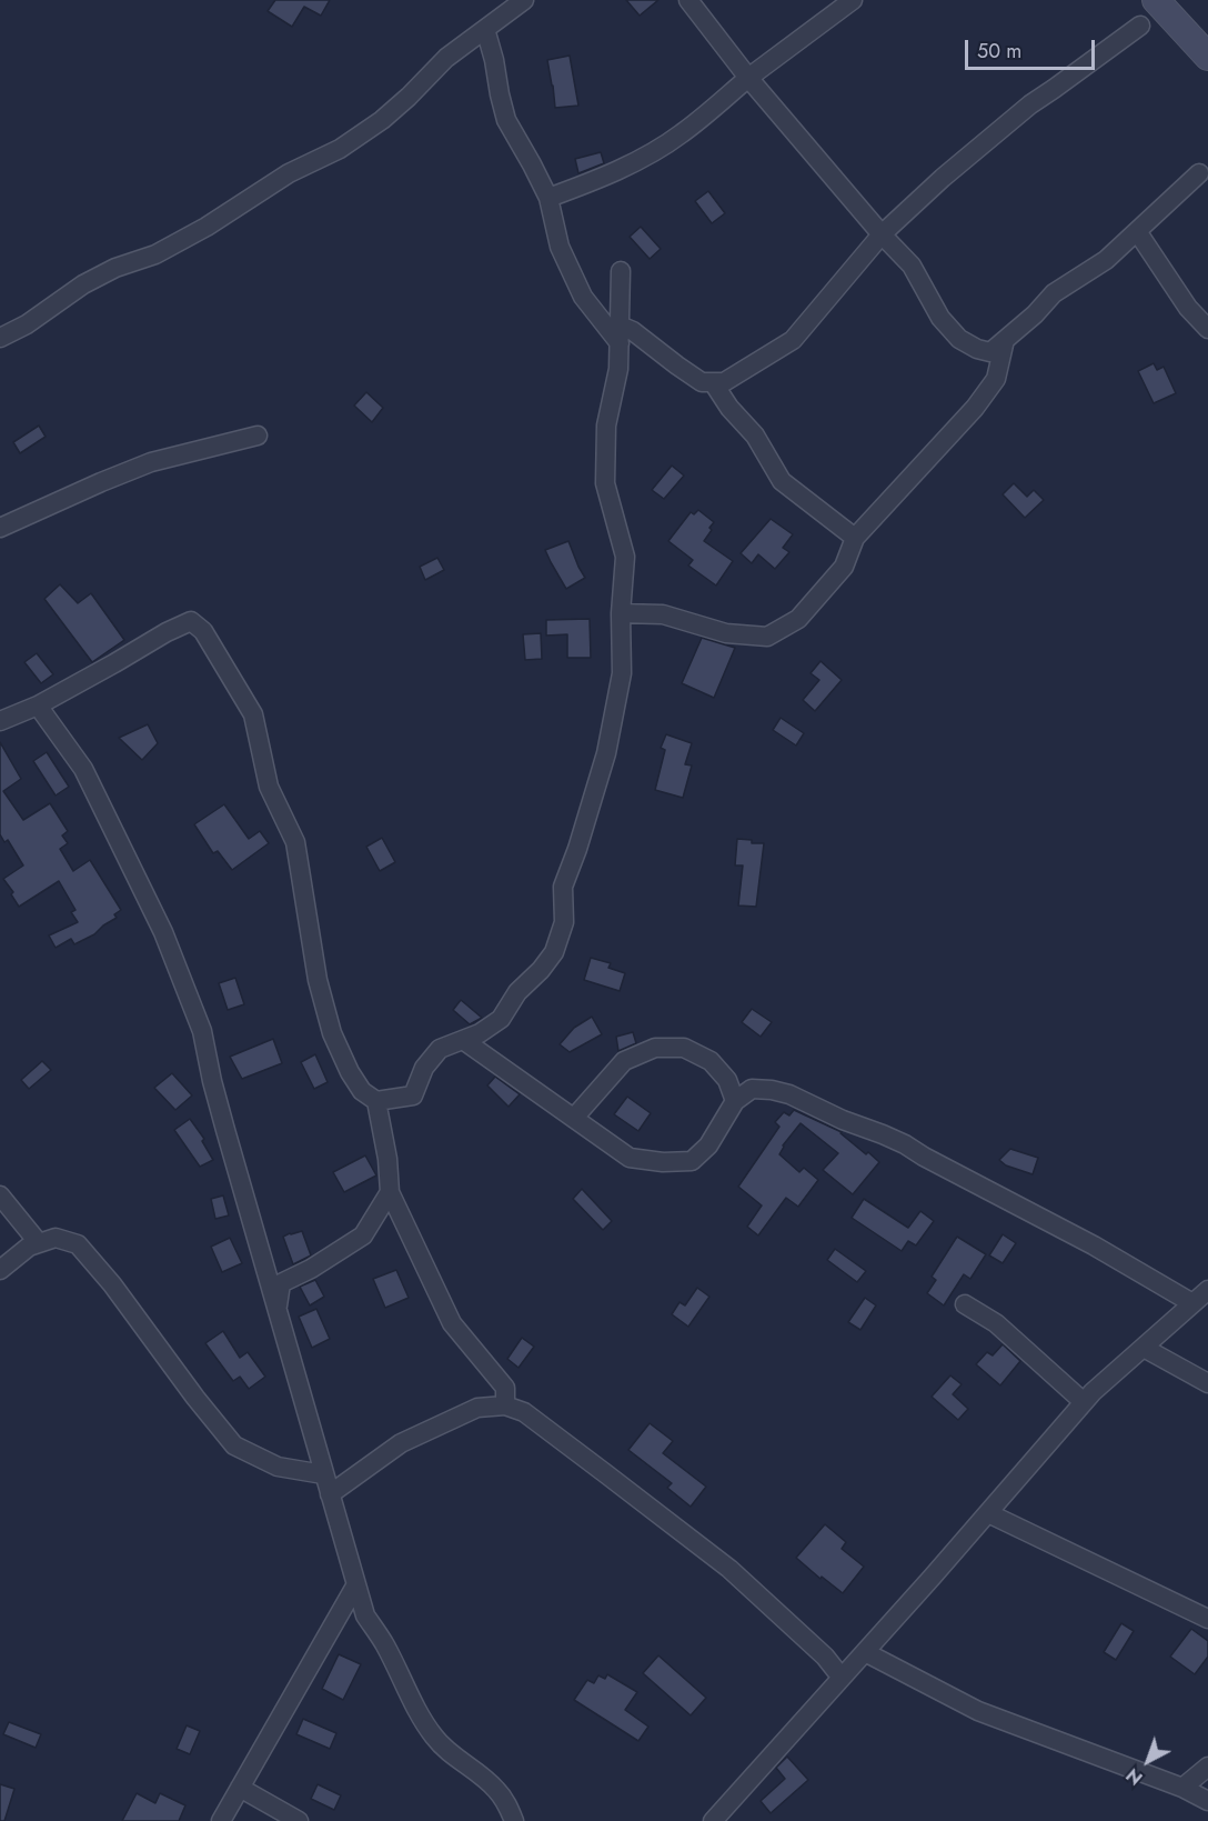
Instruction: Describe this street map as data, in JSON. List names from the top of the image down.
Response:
{
  "scale_bar": "50 m",
  "north": "bottom left"
}
